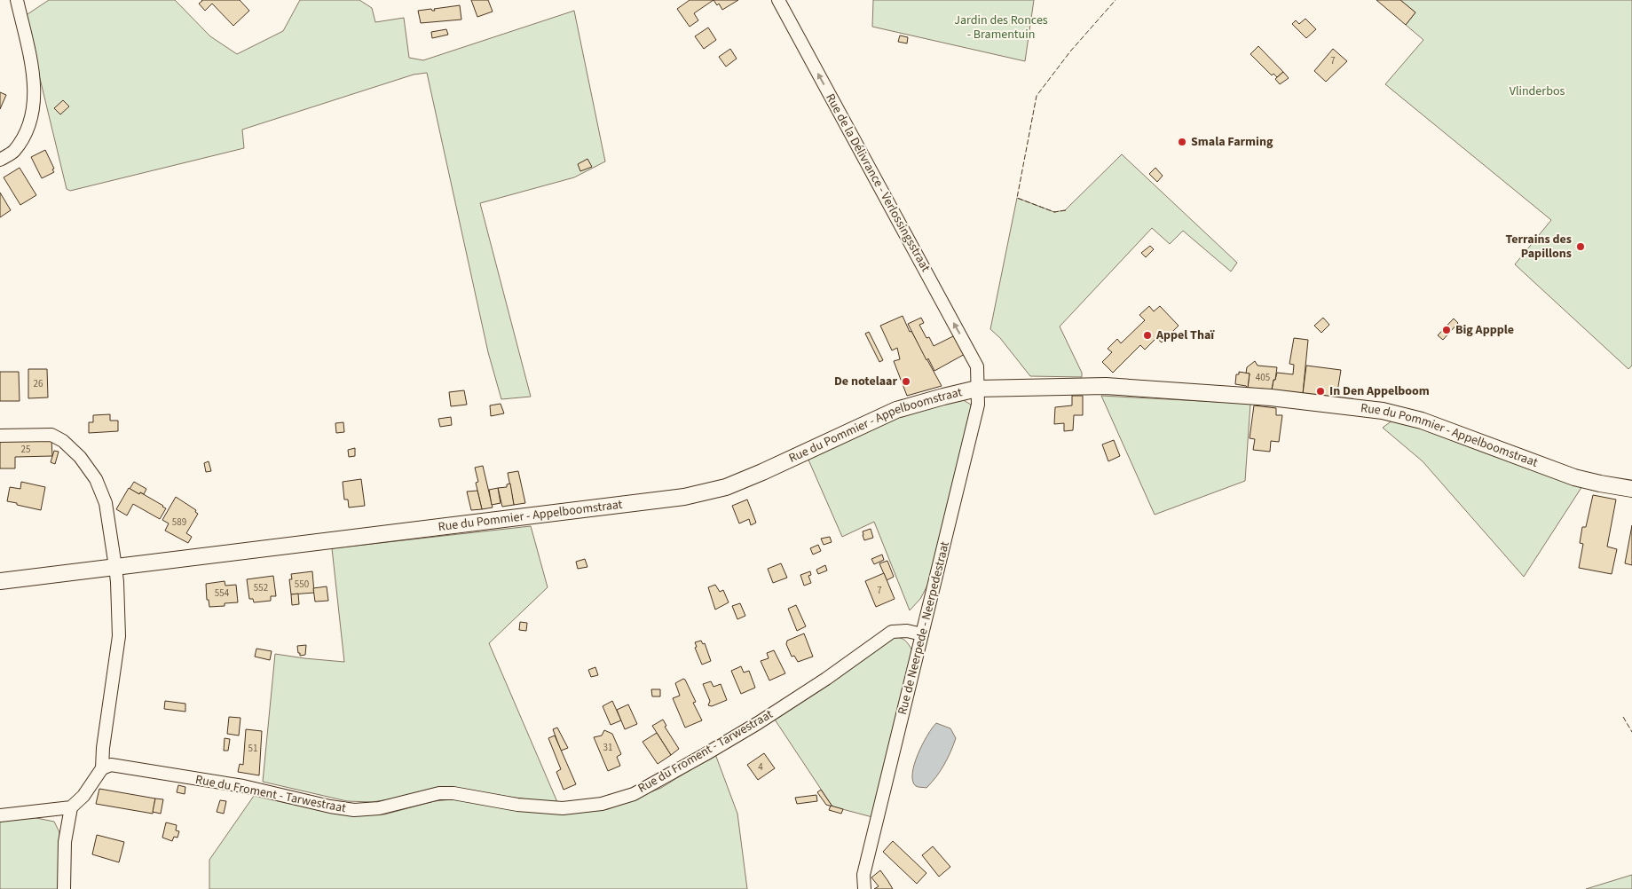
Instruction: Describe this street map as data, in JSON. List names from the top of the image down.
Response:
{
  "streets": {
    "street": [
      "Rue de la Délivrance - Verlossingsstraat",
      "Rue du Pommier - Appelboomstraat",
      "Rue de Neerpede - Neerpedestraat",
      "Rue du Froment - Tarwestraat"
    ]
  },
  "crossings": [
    ["Rue de la Délivrance - Verlossingsstraat", "Rue de Neerpede - Neerpedestraat"],
    ["Rue du Pommier - Appelboomstraat", "Rue de Neerpede - Neerpedestraat"],
    ["Rue de Neerpede - Neerpedestraat", "Rue du Froment - Tarwestraat"]
  ],
  "one_way": ["Rue de la Délivrance - Verlossingsstraat"],
  "parks": ["Jardin des Ronces - Bramentuin", "Vlinderbos"],
  "places": [
    "Smala Farming",
    "Terrains des Papillons",
    "Big Appple",
    "Appel Thaï",
    "De notelaar",
    "In Den Appelboom"
  ],
  "house_numbers": [
    "7",
    "405",
    "26",
    "25",
    "589",
    "550",
    "552",
    "7",
    "554",
    "31",
    "51",
    "4"
  ]
}
